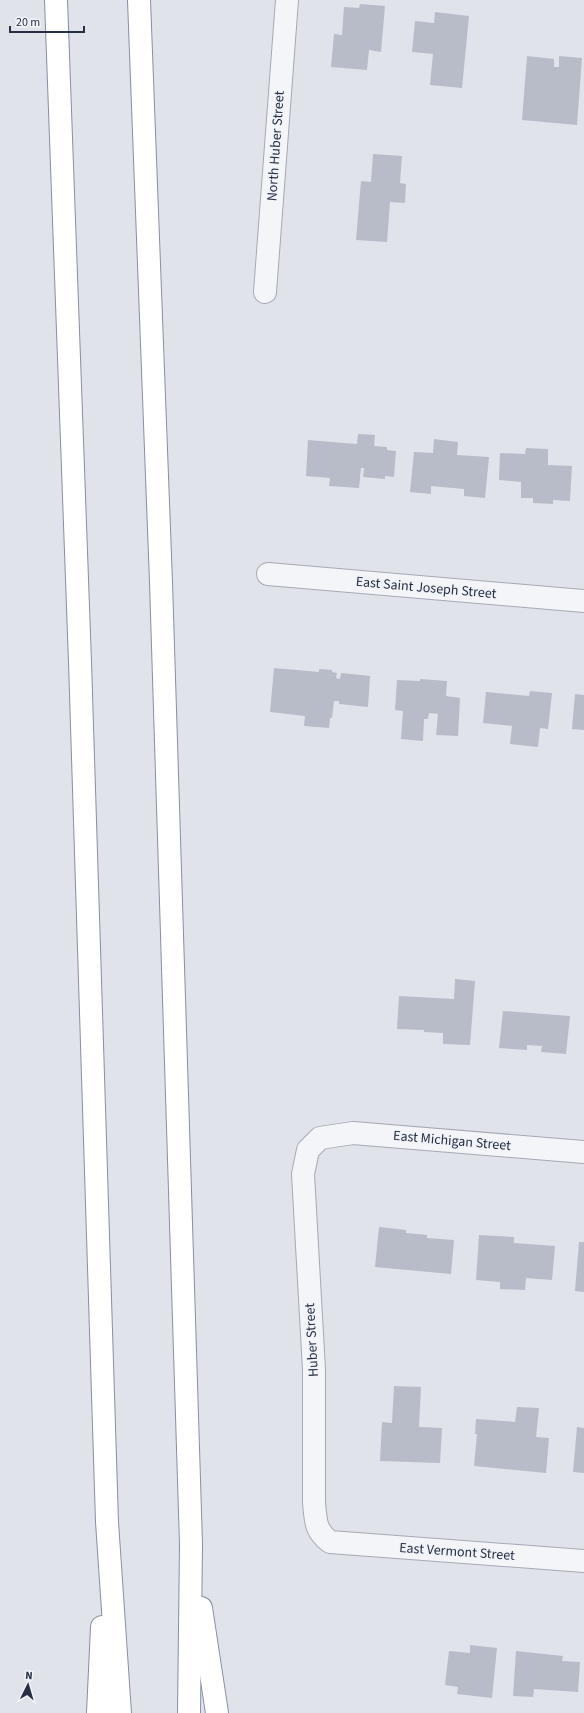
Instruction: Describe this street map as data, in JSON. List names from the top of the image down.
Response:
{
  "streets": {
    "street": [
      "North Huber Street",
      "East Saint Joseph Street",
      "East Michigan Street",
      "Huber Street",
      "East Vermont Street"
    ]
  },
  "crossings": [
    ["East Michigan Street", "Huber Street"],
    ["Huber Street", "East Vermont Street"]
  ],
  "scale_bar": "20 m",
  "north": "top"
}
